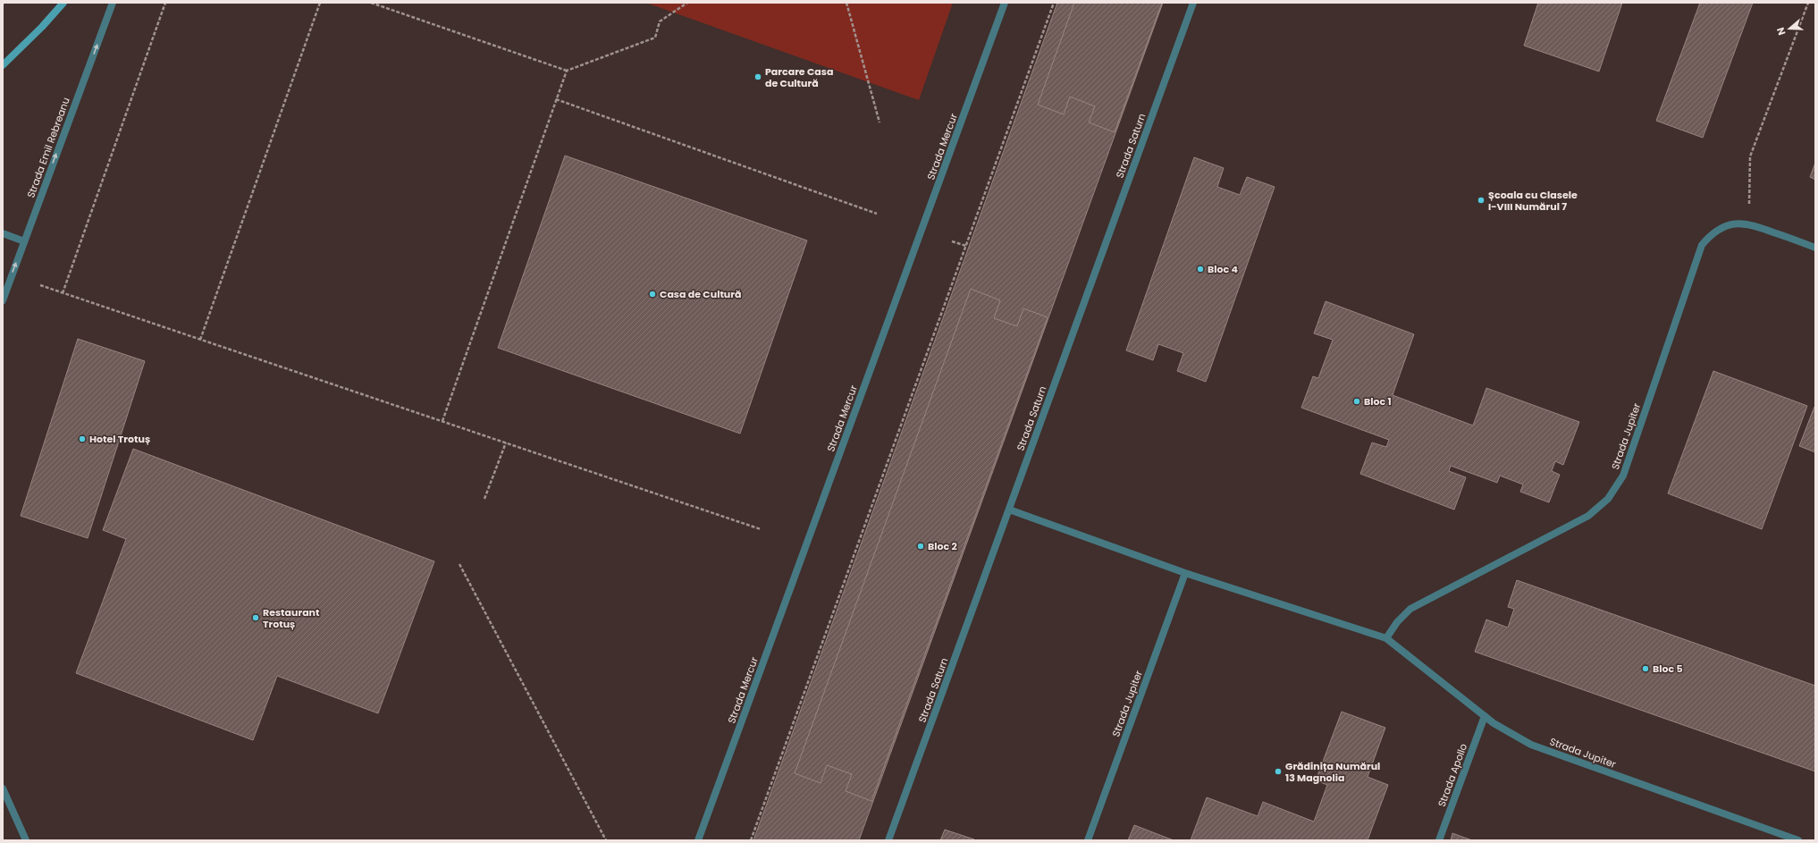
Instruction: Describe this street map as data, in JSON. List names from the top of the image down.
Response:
{
  "streets": {
    "street": [
      "Strada Saturn",
      "Strada Mercur",
      "Strada Emil Rebreanu",
      "Strada Jupiter",
      "Strada Apollo"
    ]
  },
  "crossings": [
    ["Strada Saturn", "Strada Jupiter"],
    ["Strada Jupiter", "Strada Apollo"]
  ],
  "one_way": ["Strada Emil Rebreanu"],
  "places": [
    "Parcare Casa de Cultură",
    "Școala cu Clasele I-VIII Numărul 7",
    "Bloc 4",
    "Casa de Cultură",
    "Bloc 1",
    "Hotel Trotuș",
    "Bloc 2",
    "Restaurant Trotuș",
    "Bloc 5",
    "Grădinița Numărul 13 Magnolia"
  ],
  "north": "left"
}
